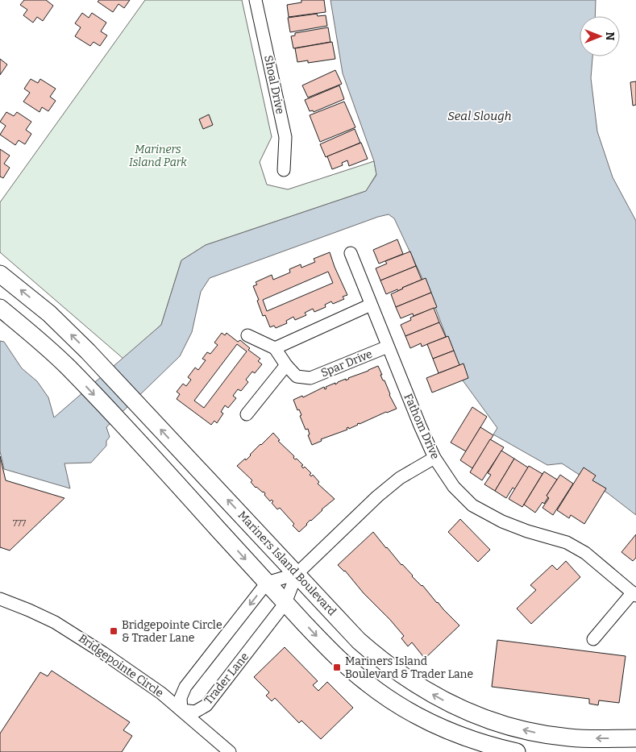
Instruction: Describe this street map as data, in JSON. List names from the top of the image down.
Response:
{
  "streets": {
    "main road": ["Mariners Island Boulevard"],
    "street": [
      "Shoal Drive",
      "Spar Drive",
      "Fathom Drive",
      "Bridgepointe Circle",
      "Trader Lane"
    ]
  },
  "crossings": [
    ["Spar Drive", "Fathom Drive"],
    ["Fathom Drive", "Trader Lane"],
    ["Mariners Island Boulevard", "Trader Lane"],
    ["Bridgepointe Circle", "Trader Lane"]
  ],
  "water": ["Seal Slough"],
  "parks": ["Mariners Island Park"],
  "places": {
    "transit": ["Bridgepointe Circle & Trader Lane", "Mariners Island Boulevard & Trader Lane"]
  },
  "house_numbers": ["777"],
  "north": "right"
}
